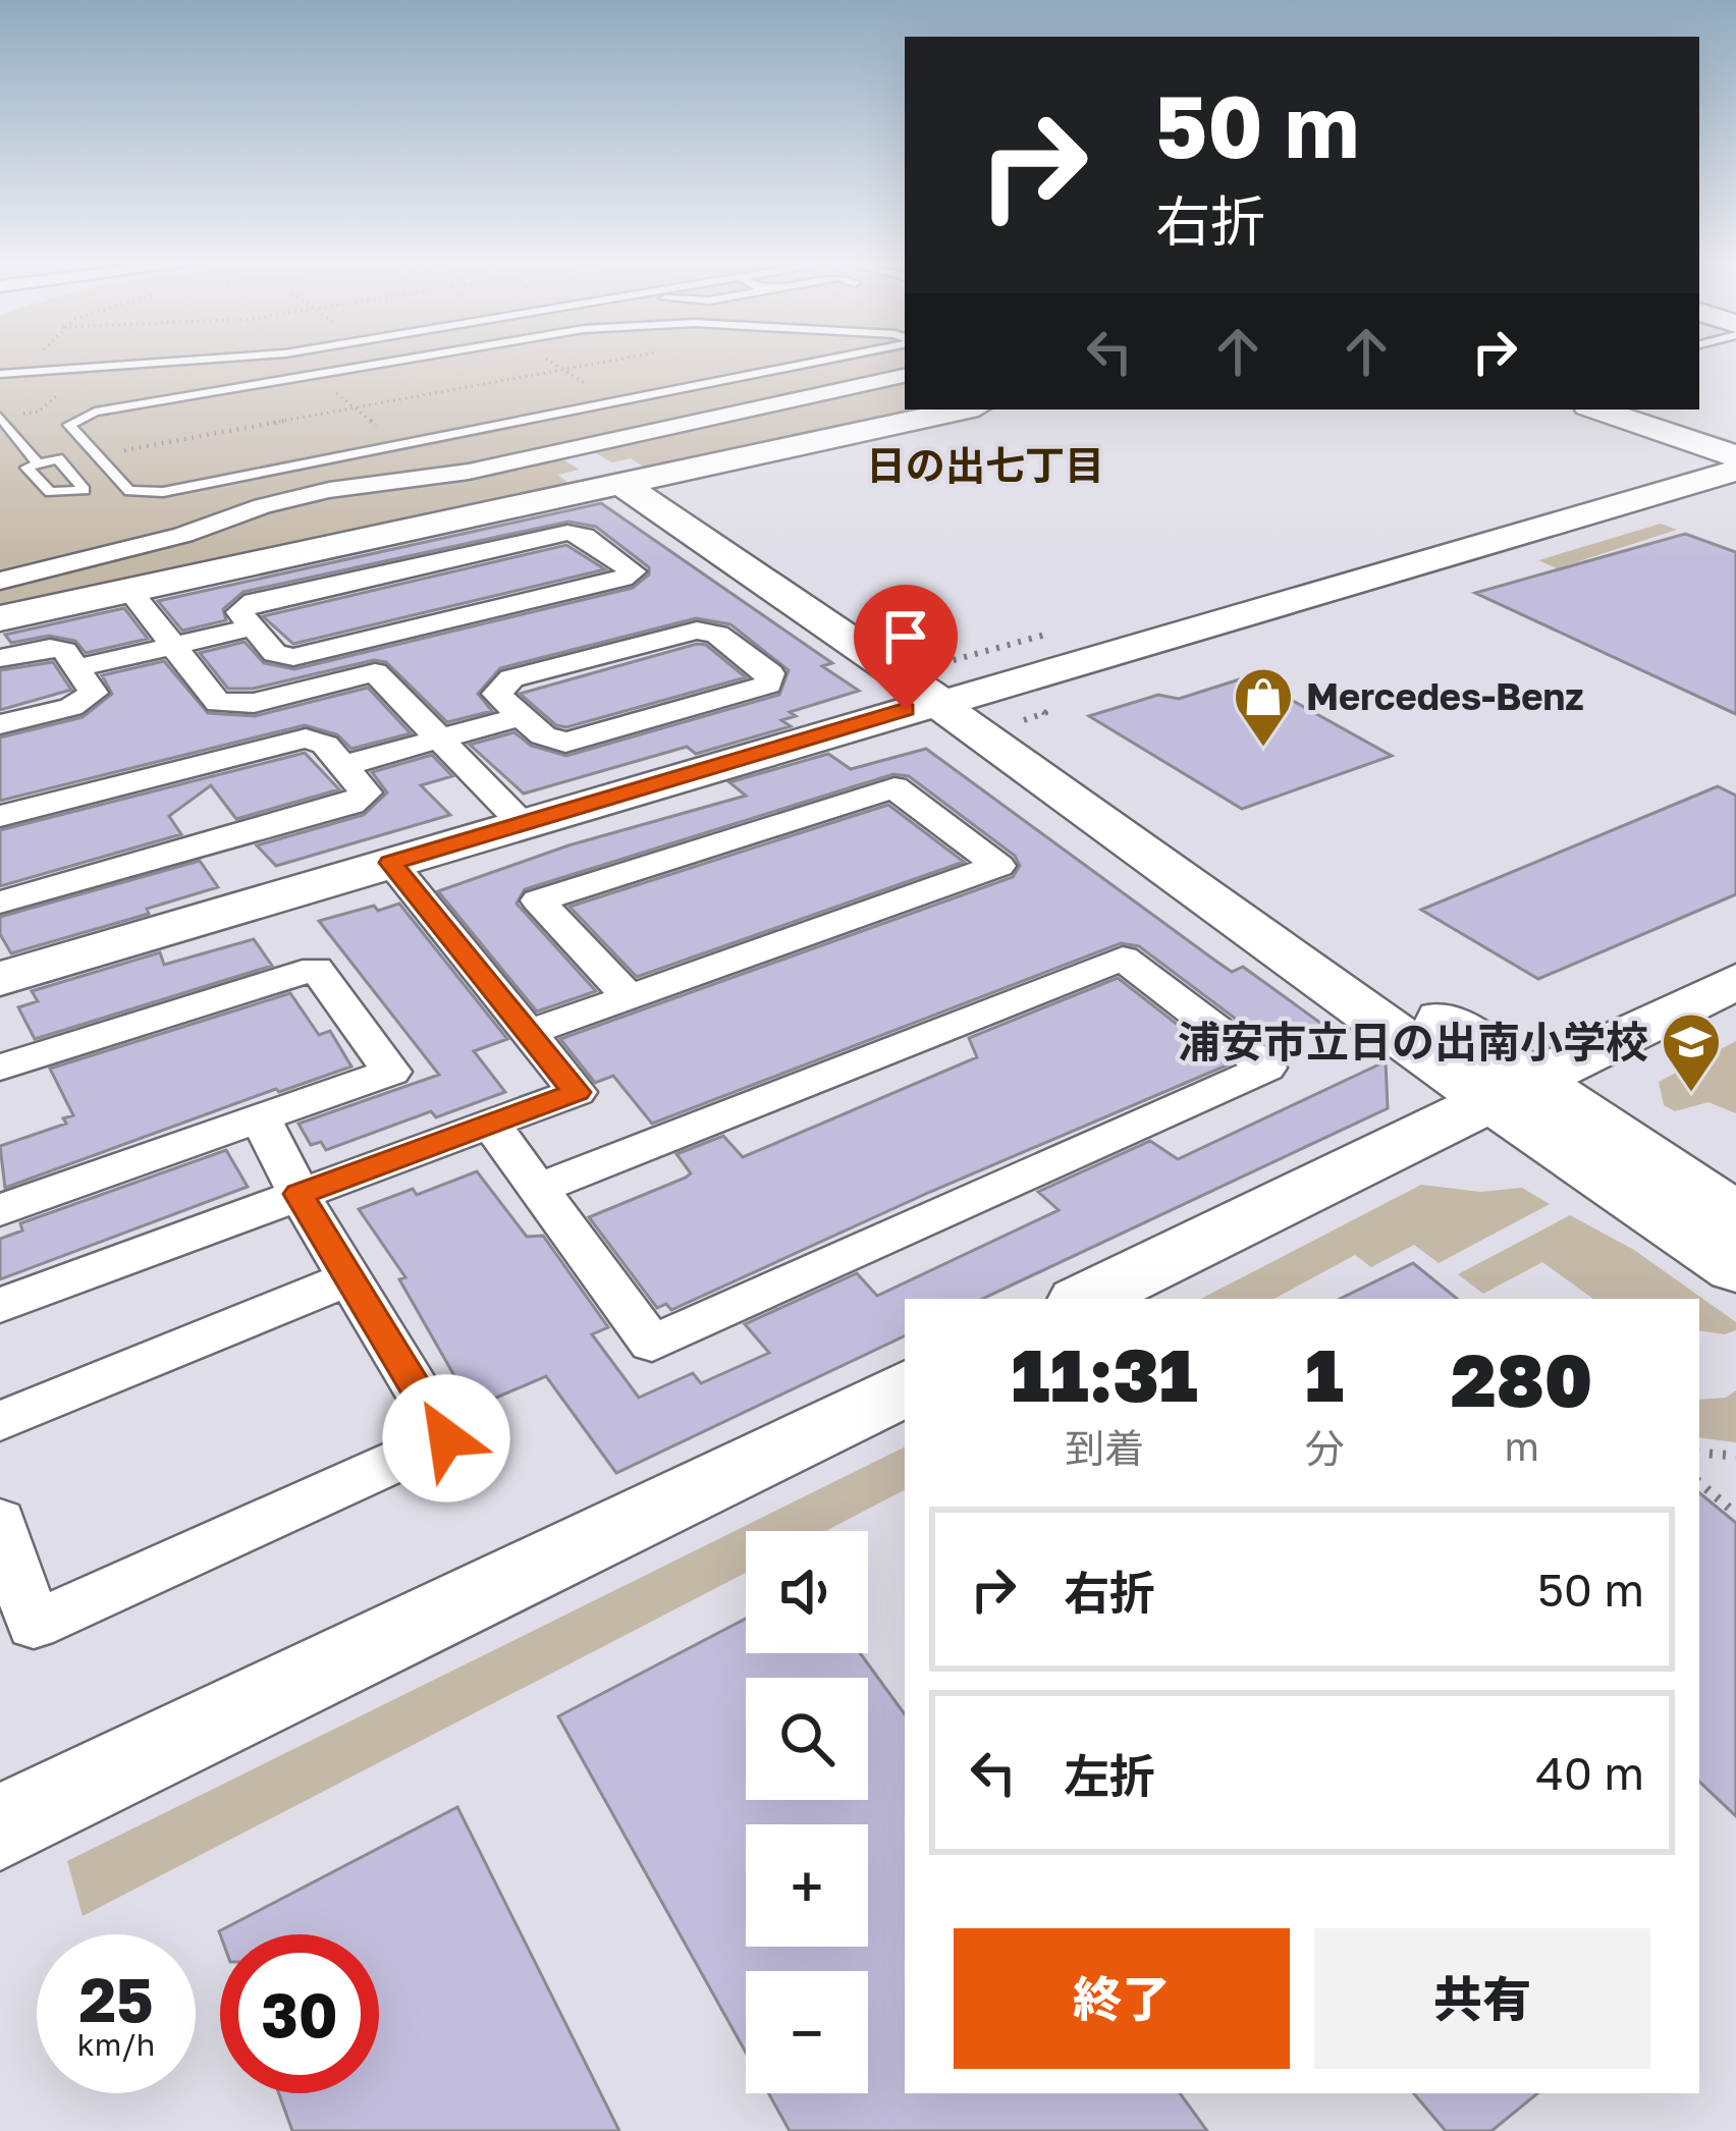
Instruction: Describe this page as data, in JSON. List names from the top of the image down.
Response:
{
  "districts": ["日の出七丁目"],
  "places": {
    "shop": ["Mercedes-Benz"],
    "school or university": ["浦安市立日の出南小学校"]
  },
  "page": {
    "turn": ["50 m", "右折"],
    "eta": [
      "11:31",
      "到着",
      "1",
      "分",
      "280",
      "m"
    ],
    "list": [
      {
        "name": "右折",
        "value": "50 m"
      },
      {
        "name": "左折",
        "value": "40 m"
      }
    ],
    "map_buttons": ["+", "−"],
    "buttons": ["終了", "共有"],
    "speed": "25 km/h",
    "limit": "30"
  }
}
